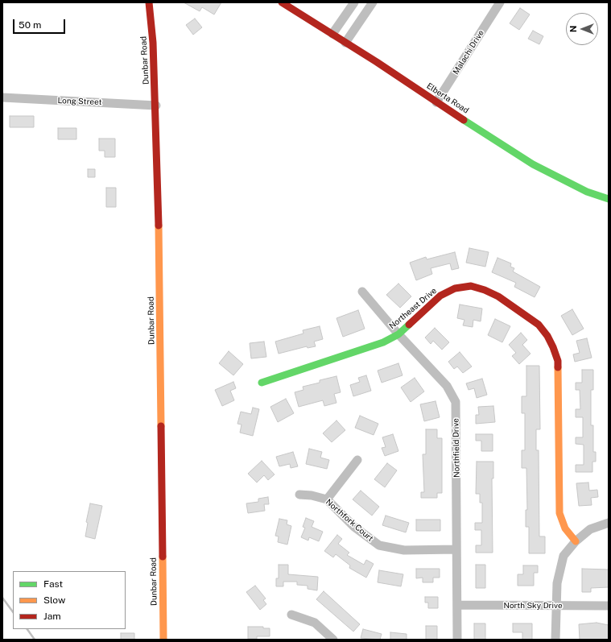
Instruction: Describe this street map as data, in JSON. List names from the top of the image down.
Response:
{
  "streets": {
    "street": [
      "Malachi Drive",
      "Dunbar Road",
      "Elberta Road",
      "Long Street",
      "Northeast Drive",
      "Northfield Drive",
      "Northfork Court",
      "North Sky Drive"
    ]
  },
  "crossings": [
    ["Malachi Drive", "Elberta Road"],
    ["Dunbar Road", "Long Street"],
    ["Northeast Drive", "Northfield Drive"],
    ["Northfield Drive", "Northfork Court"],
    ["Northfield Drive", "North Sky Drive"]
  ],
  "legend": ["Fast", "Slow", "Jam"],
  "scale_bar": "50 m",
  "north": "left"
}
